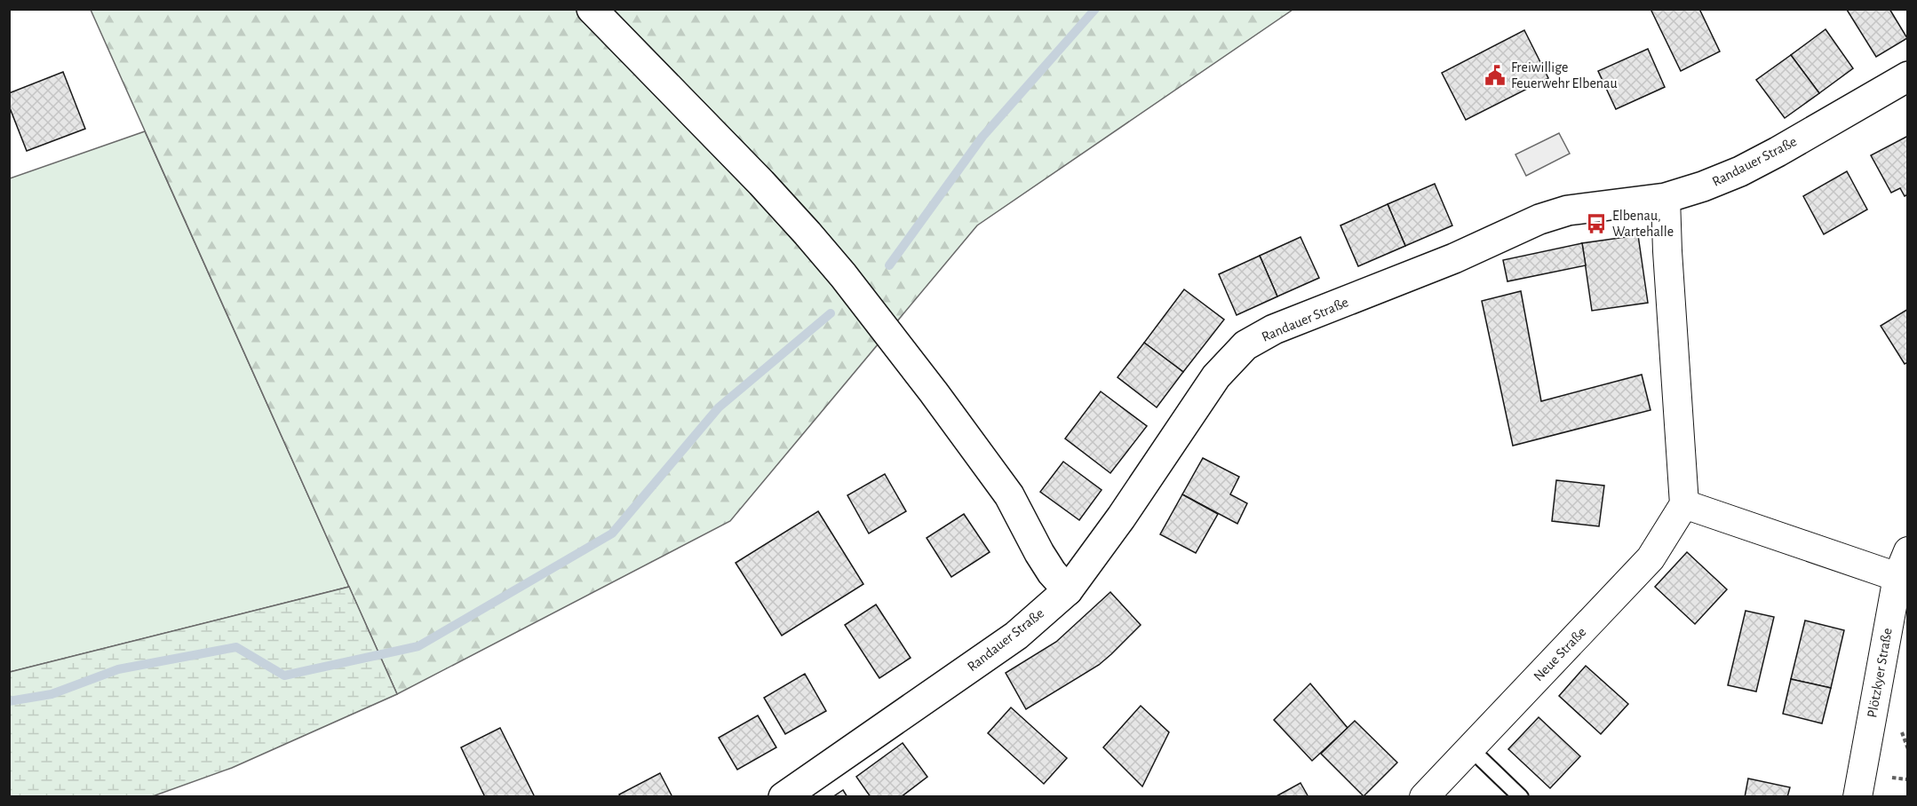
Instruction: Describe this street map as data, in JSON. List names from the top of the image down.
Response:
{
  "streets": {
    "street": ["Randauer Straße", "Neue Straße", "Plötzkyer Straße"]
  },
  "places": {
    "public building": ["Freiwillige Feuerwehr Elbenau"],
    "bus stop": ["Elbenau, Wartehalle"]
  }
}
